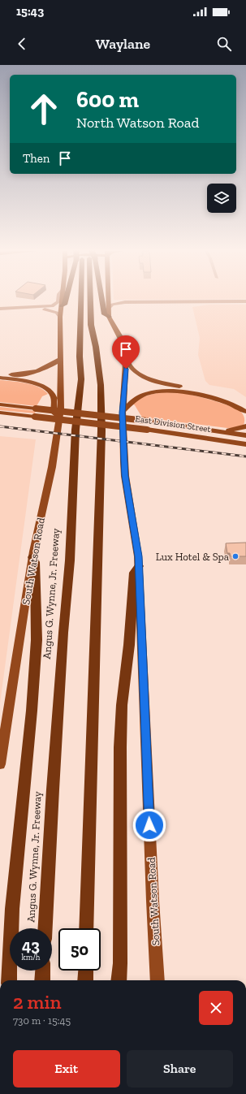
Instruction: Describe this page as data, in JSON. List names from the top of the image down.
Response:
{
  "streets": {
    "highway": ["Angus G. Wynne, Jr. Freeway"],
    "main road": ["East Division Street", "South Watson Road"]
  },
  "places": ["Lux Hotel & Spa"],
  "page": {
    "status": "15:43",
    "header": "Waylane",
    "turn": ["600 m", "North Watson Road"],
    "then": "Then",
    "speed": "43 km/h",
    "limit": "50",
    "heading": ["2 min", "730 m · 15:45"],
    "buttons": ["Exit", "Share"]
  }
}
